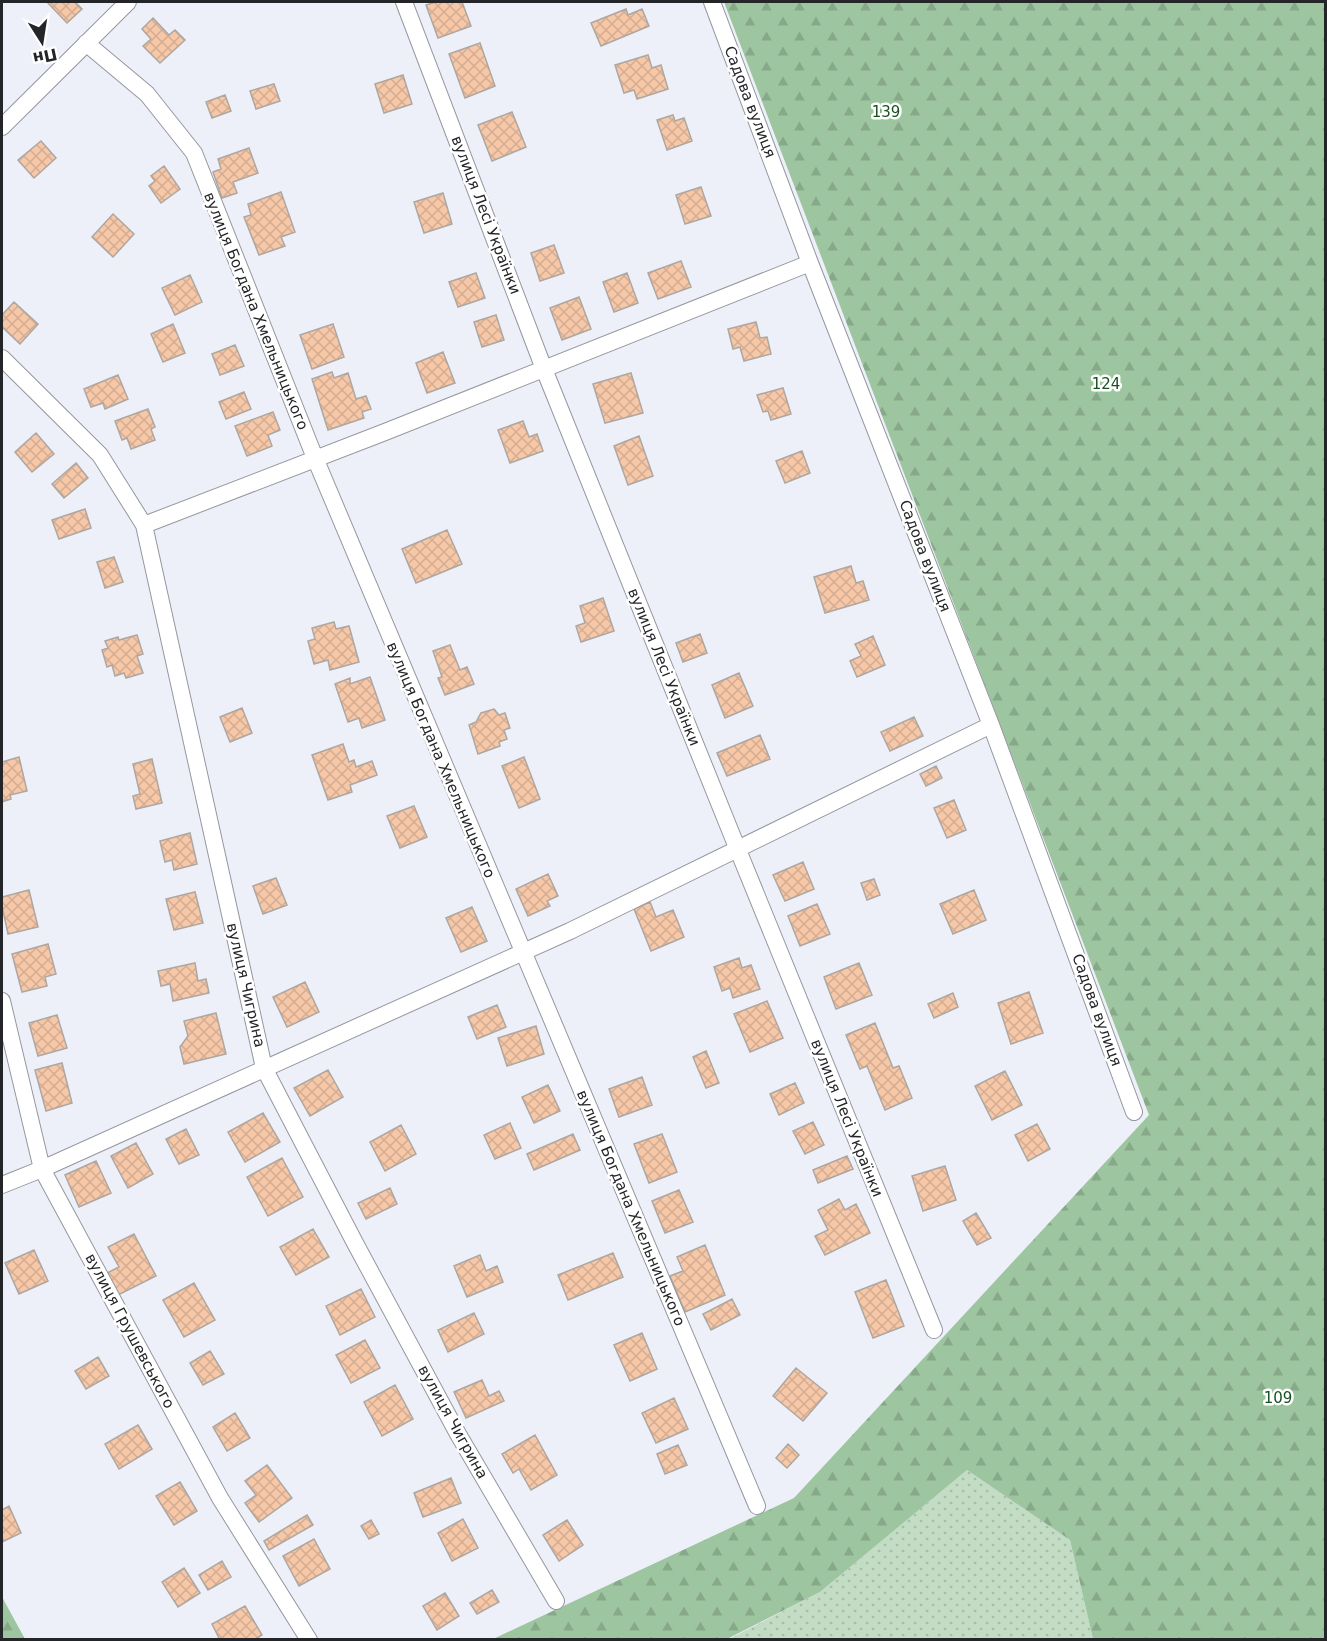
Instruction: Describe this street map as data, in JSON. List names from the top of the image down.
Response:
{
  "streets": {
    "street": [
      "Садова вулиця",
      "вулиця Лесі Українки",
      "вулиця Богдана Хмельницького",
      "вулиця Чигрина",
      "вулиця Грушевського"
    ]
  },
  "parks": ["139", "124", "109"],
  "north": "bottom"
}
